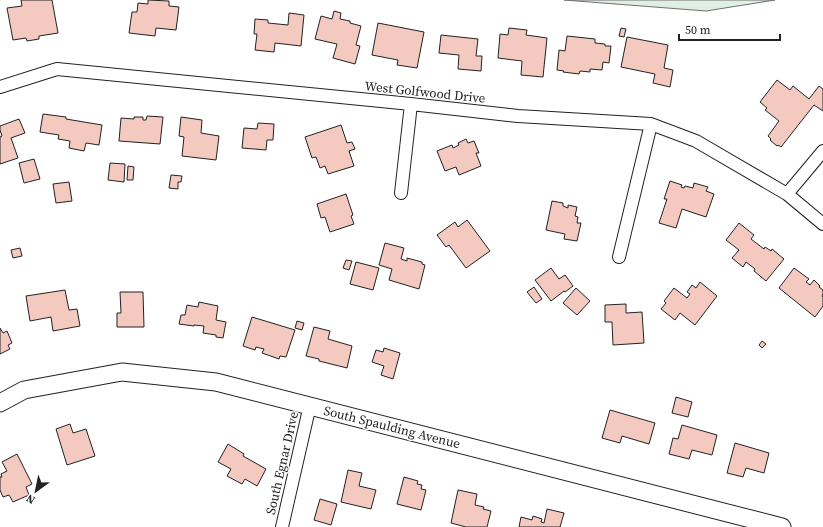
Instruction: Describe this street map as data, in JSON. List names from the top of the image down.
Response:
{
  "streets": {
    "street": ["West Golfwood Drive", "South Spaulding Avenue", "South Egnar Drive"]
  },
  "crossings": [
    ["South Spaulding Avenue", "South Egnar Drive"]
  ],
  "scale_bar": "50 m",
  "north": "bottom left"
}
